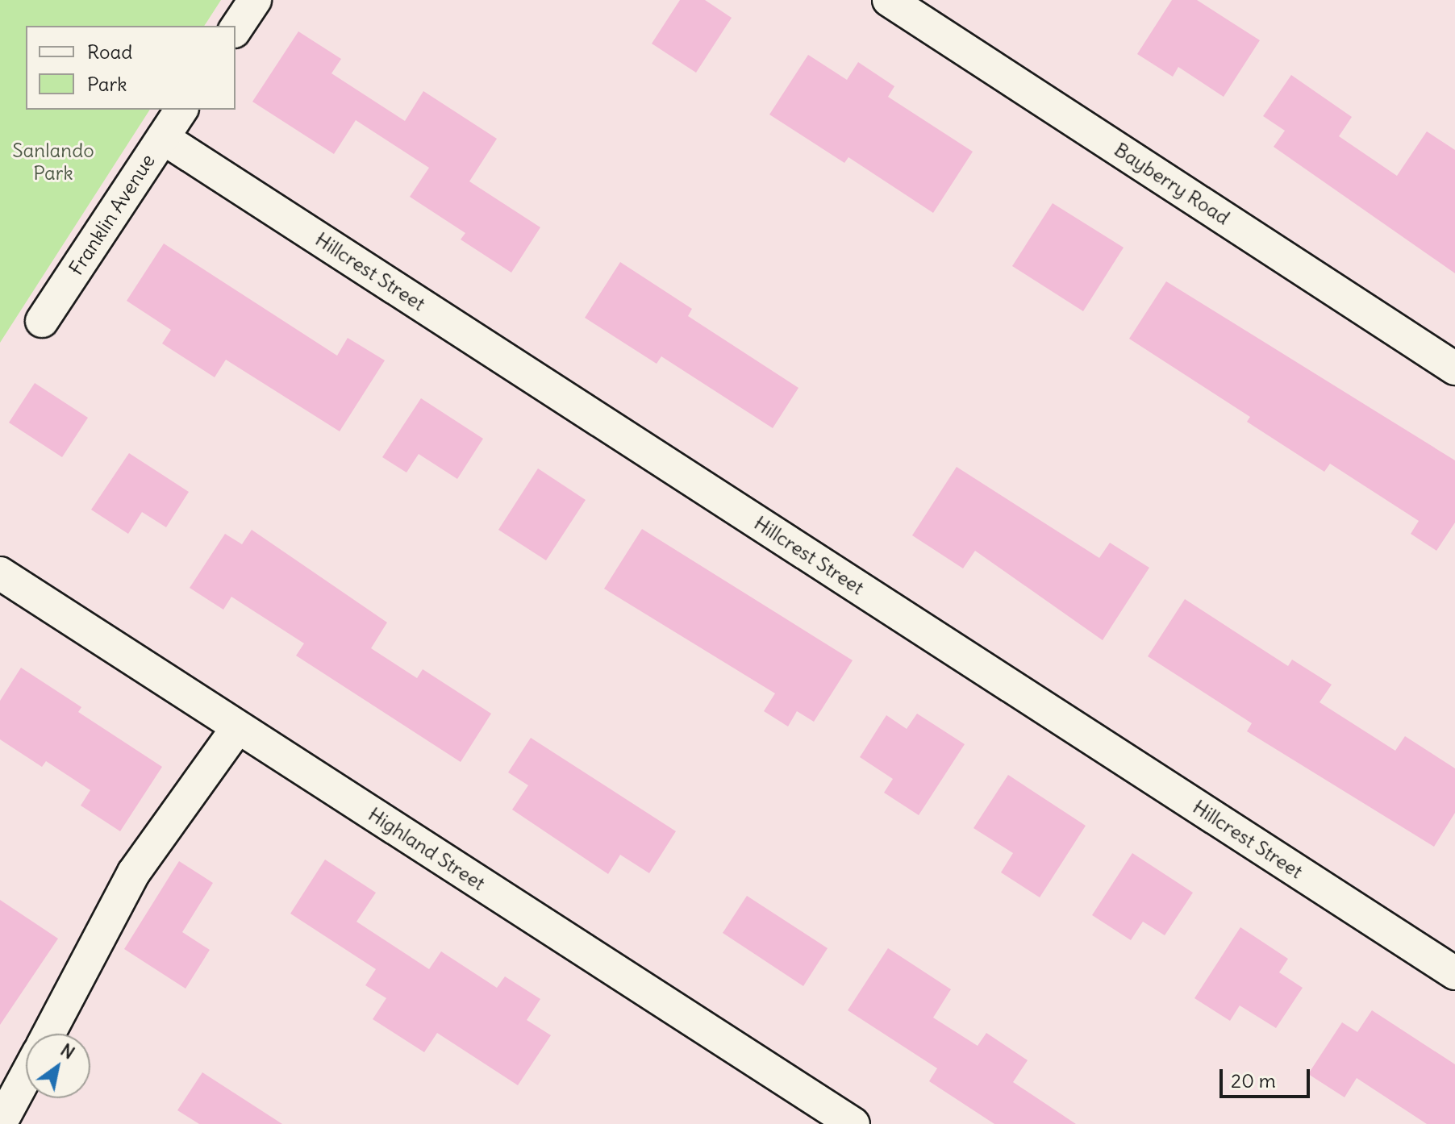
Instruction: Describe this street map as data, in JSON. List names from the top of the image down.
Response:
{
  "streets": {
    "street": [
      "Bayberry Road",
      "Franklin Avenue",
      "Hillcrest Street",
      "Highland Street"
    ]
  },
  "crossings": [
    ["Franklin Avenue", "Hillcrest Street"]
  ],
  "parks": ["Sanlando Park"],
  "legend": ["Road", "Park"],
  "scale_bar": "20 m",
  "north": "top right"
}
